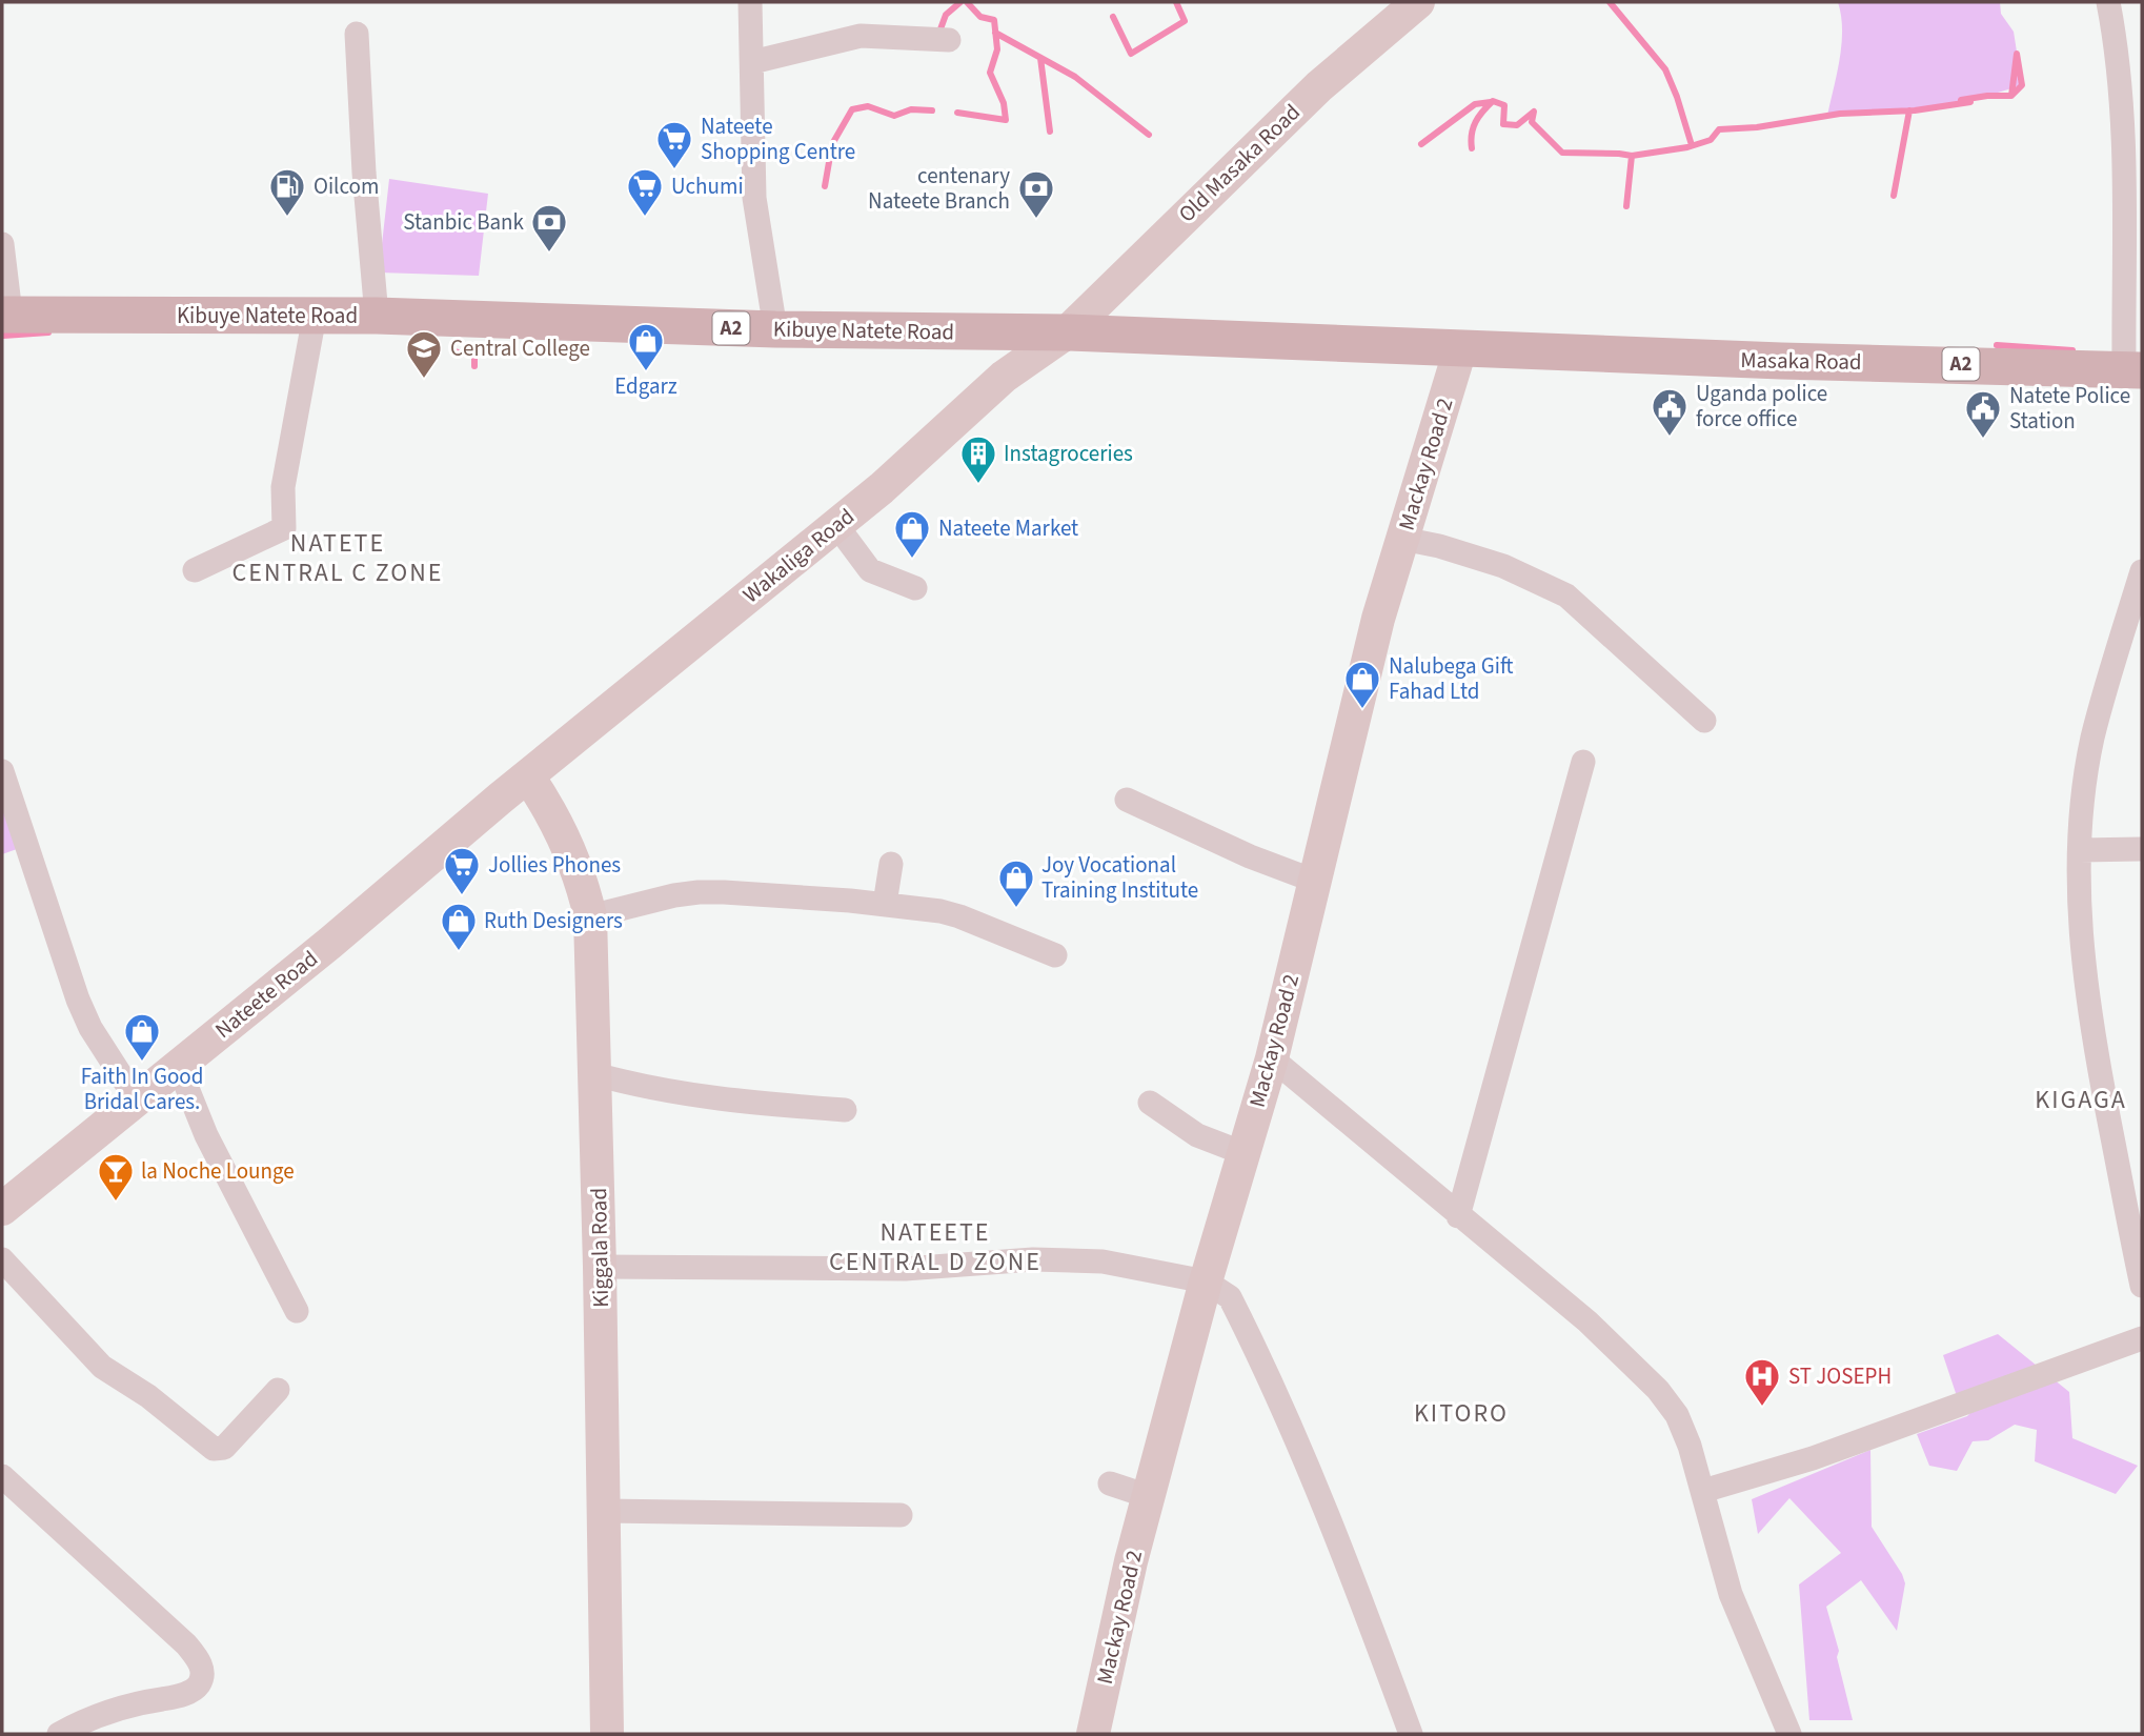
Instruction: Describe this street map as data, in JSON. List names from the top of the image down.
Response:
{
  "streets": {
    "main road": ["Kibuye Natete Road", "A2", "Masaka Road"],
    "street": [
      "Old Masaka Road",
      "Mackay Road 2",
      "Wakaliga Road",
      "Nateete Road",
      "Kiggala Road"
    ]
  },
  "crossings": [
    ["Old Masaka Road", "Kibuye Natete Road"],
    ["Old Masaka Road", "Wakaliga Road"],
    ["Kibuye Natete Road", "Masaka Road"],
    ["Kibuye Natete Road", "Mackay Road 2"],
    ["Kibuye Natete Road", "Wakaliga Road"],
    ["Masaka Road", "Mackay Road 2"],
    ["Wakaliga Road", "Nateete Road"],
    ["Wakaliga Road", "Kiggala Road"],
    ["Nateete Road", "Kiggala Road"]
  ],
  "districts": [
    "NATETE CENTRAL C ZONE",
    "KIGAGA",
    "NATEETE CENTRAL D ZONE",
    "KITORO"
  ],
  "places": {
    "supermarket": ["Nateete Shopping Centre", "Uchumi", "Jollies Phones"],
    "fuel station": ["Oilcom"],
    "bank": ["centenary Nateete Branch", "Stanbic Bank"],
    "shop": [
      "Edgarz",
      "Nateete Market",
      "Nalubega Gift Fahad Ltd",
      "Joy Vocational Training Institute",
      "Ruth Designers",
      "Faith In Good Bridal Cares."
    ],
    "school or university": ["Central College"],
    "public building": ["Uganda police force office", "Natete Police Station"],
    "building": ["Instagroceries"],
    "bar": ["la Noche Lounge"],
    "hospital": ["ST JOSEPH"]
  }
}
